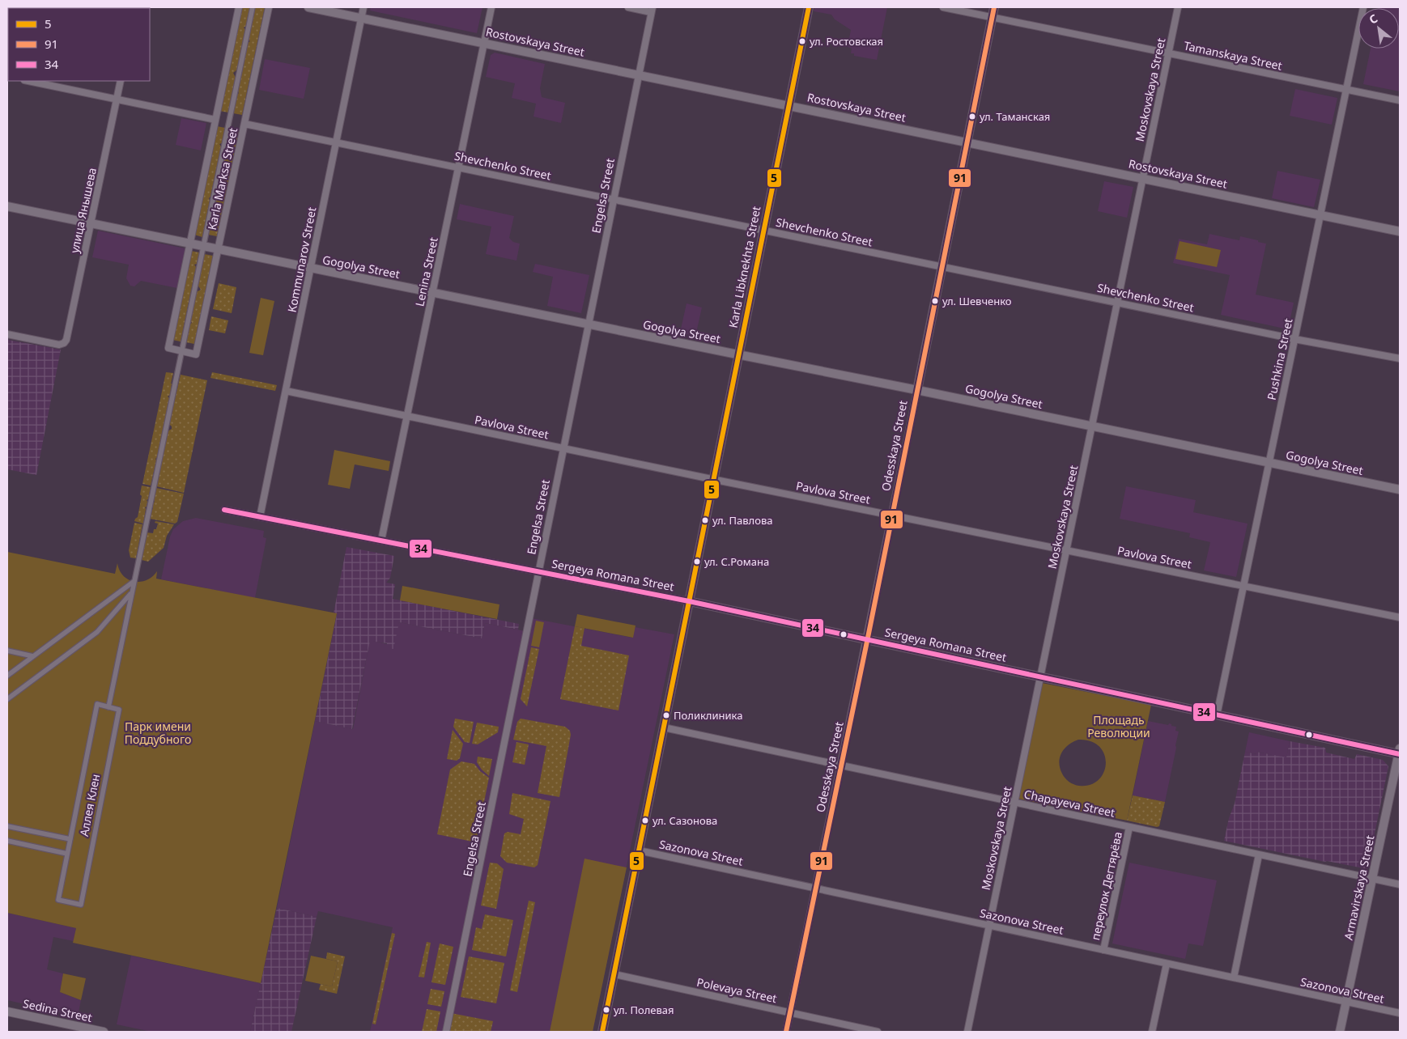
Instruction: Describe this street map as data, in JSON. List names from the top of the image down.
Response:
{
  "streets": {
    "street": [
      "Rostovskaya Street",
      "Tamanskaya Street",
      "Moskovskaya Street",
      "Shevchenko Street",
      "Karla Marksa Street",
      "Engelsa Street",
      "улица Янышева",
      "Kommunarov Street",
      "Gogolya Street",
      "Karla Libknekhta Street",
      "Lenina Street",
      "Pushkina Street",
      "Pavlova Street",
      "Odesskaya Street",
      "Sergeya Romana Street",
      "Chapayeva Street",
      "Аллея Клен",
      "Sazonova Street",
      "переулок Дегтярёва",
      "Armavirskaya Street",
      "Polevaya Street",
      "Sedina Street"
    ]
  },
  "crossings": [
    ["Rostovskaya Street", "Moskovskaya Street"],
    ["Rostovskaya Street", "Engelsa Street"],
    ["Rostovskaya Street", "Kommunarov Street"],
    ["Rostovskaya Street", "Karla Libknekhta Street"],
    ["Rostovskaya Street", "Lenina Street"],
    ["Rostovskaya Street", "Pushkina Street"],
    ["Rostovskaya Street", "Odesskaya Street"],
    ["Tamanskaya Street", "Moskovskaya Street"],
    ["Tamanskaya Street", "Pushkina Street"],
    ["Tamanskaya Street", "Odesskaya Street"],
    ["Moskovskaya Street", "Shevchenko Street"],
    ["Moskovskaya Street", "Gogolya Street"],
    ["Moskovskaya Street", "Pavlova Street"],
    ["Moskovskaya Street", "Sergeya Romana Street"],
    ["Moskovskaya Street", "Chapayeva Street"],
    ["Moskovskaya Street", "Sazonova Street"],
    ["Shevchenko Street", "Karla Marksa Street"],
    ["Shevchenko Street", "Engelsa Street"],
    ["Shevchenko Street", "Kommunarov Street"],
    ["Shevchenko Street", "Karla Libknekhta Street"],
    ["Shevchenko Street", "Lenina Street"],
    ["Shevchenko Street", "Pushkina Street"],
    ["Shevchenko Street", "Odesskaya Street"],
    ["Karla Marksa Street", "Gogolya Street"],
    ["Engelsa Street", "Gogolya Street"],
    ["Engelsa Street", "Pavlova Street"],
    ["Engelsa Street", "Sergeya Romana Street"],
    ["улица Янышева", "Gogolya Street"],
    ["Kommunarov Street", "Gogolya Street"],
    ["Kommunarov Street", "Pavlova Street"],
    ["Kommunarov Street", "Sergeya Romana Street"],
    ["Gogolya Street", "Karla Libknekhta Street"],
    ["Gogolya Street", "Lenina Street"],
    ["Gogolya Street", "Pushkina Street"],
    ["Gogolya Street", "Odesskaya Street"],
    ["Karla Libknekhta Street", "Pavlova Street"],
    ["Karla Libknekhta Street", "Sergeya Romana Street"],
    ["Karla Libknekhta Street", "Chapayeva Street"],
    ["Karla Libknekhta Street", "Sazonova Street"],
    ["Karla Libknekhta Street", "Polevaya Street"],
    ["Lenina Street", "Pavlova Street"],
    ["Lenina Street", "Sergeya Romana Street"],
    ["Pushkina Street", "Pavlova Street"],
    ["Pushkina Street", "Sergeya Romana Street"],
    ["Pavlova Street", "Odesskaya Street"],
    ["Odesskaya Street", "Sergeya Romana Street"],
    ["Odesskaya Street", "Chapayeva Street"],
    ["Odesskaya Street", "Sazonova Street"],
    ["Odesskaya Street", "Polevaya Street"],
    ["Sergeya Romana Street", "Armavirskaya Street"],
    ["Chapayeva Street", "переулок Дегтярёва"],
    ["Chapayeva Street", "Armavirskaya Street"],
    ["Sazonova Street", "переулок Дегтярёва"],
    ["Sazonova Street", "Armavirskaya Street"]
  ],
  "parks": ["Площадь Революции", "Парк имени Поддубного"],
  "places": [
    "ул. Ростовская",
    "ул. Таманская",
    "ул. Шевченко",
    "ул. Павлова",
    "ул. С.Романа",
    "Поликлиника",
    "ул. Сазонова",
    "ул. Полевая"
  ],
  "lines": ["transit line 5", "transit line 91", "transit line 34"],
  "legend": ["5", "91", "34"],
  "north": "top left"
}
